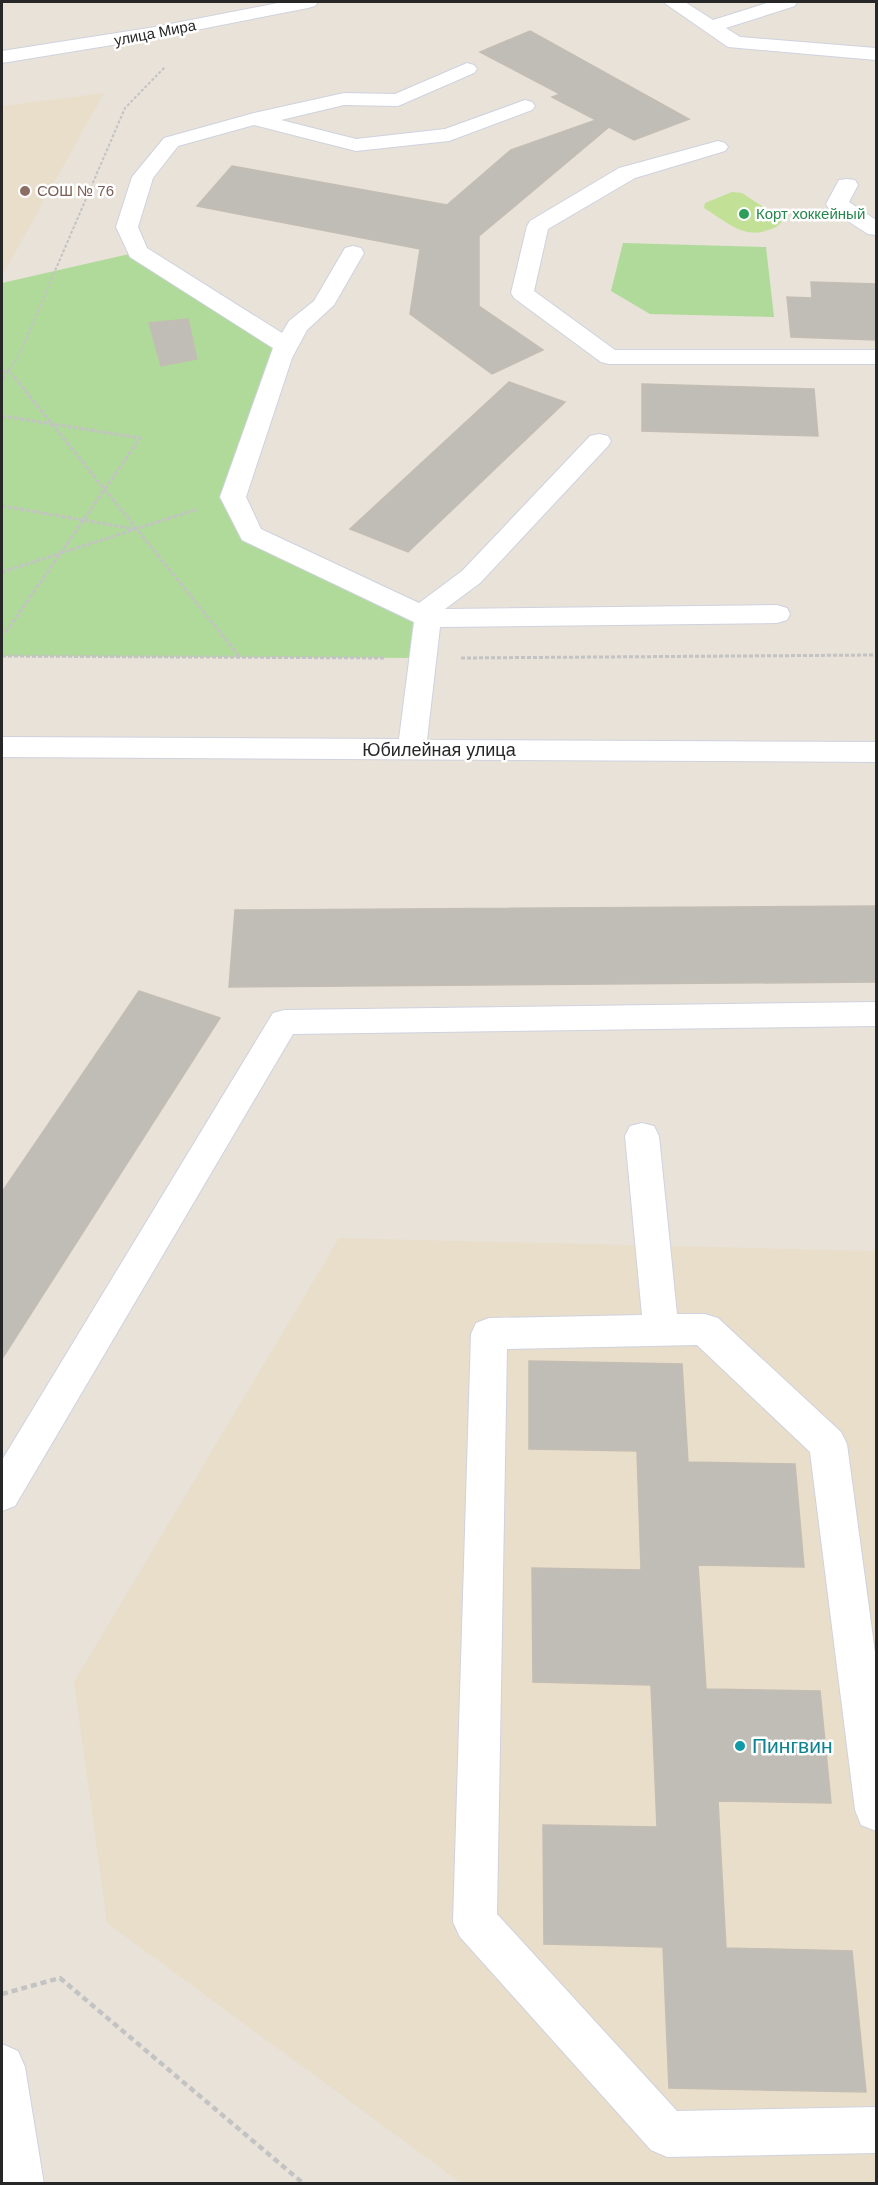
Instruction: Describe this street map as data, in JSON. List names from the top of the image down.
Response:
{
  "streets": {
    "street": ["улица Мира", "Юбилейная улица"]
  },
  "places": ["СОШ № 76", "Корт хоккейный", "Пингвин"]
}
